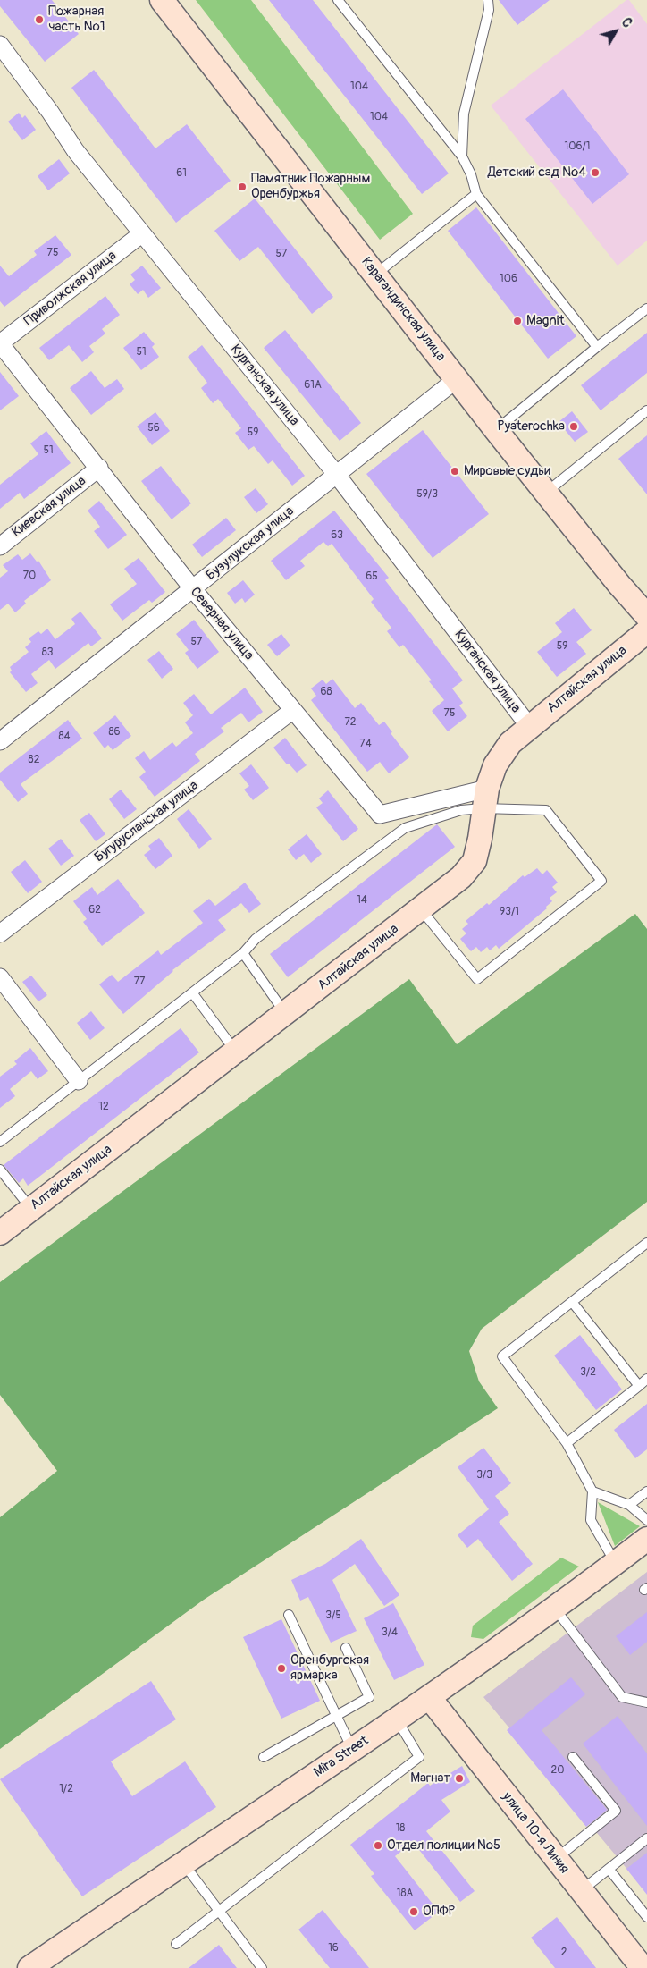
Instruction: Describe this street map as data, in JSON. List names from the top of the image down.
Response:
{
  "streets": {
    "main road": [
      "Карагандинская улица",
      "Алтайская улица",
      "Mira Street",
      "улица 10-я Линия"
    ],
    "street": [
      "Приволжская улица",
      "Курганская улица",
      "Киевская улица",
      "Бузулукская улица",
      "Северная улица",
      "Бугурусланская улица"
    ]
  },
  "crossings": [
    ["Приволжская улица", "Курганская улица"],
    ["Приволжская улица", "Северная улица"],
    ["Карагандинская улица", "Бузулукская улица"],
    ["Курганская улица", "Бузулукская улица"],
    ["Курганская улица", "Алтайская улица"],
    ["Киевская улица", "Северная улица"],
    ["Бузулукская улица", "Северная улица"],
    ["Северная улица", "Алтайская улица"],
    ["Северная улица", "Бугурусланская улица"],
    ["Mira Street", "улица 10-я Линия"]
  ],
  "places": [
    "Пожарная часть №1",
    "Детский сад №4",
    "Памятник Пожарным Оренбуржья",
    "Magnit",
    "Pyaterochka",
    "Мировые судьи",
    "Оренбургская ярмарка",
    "Магнат",
    "Отдел полиции №5",
    "ОПФР"
  ],
  "house_numbers": [
    "104",
    "104",
    "106/1",
    "61",
    "75",
    "57",
    "106",
    "51",
    "61А",
    "56",
    "59",
    "51",
    "59/3",
    "63",
    "70",
    "65",
    "57",
    "59",
    "83",
    "68",
    "75",
    "72",
    "86",
    "84",
    "74",
    "82",
    "14",
    "62",
    "93/1",
    "77",
    "12",
    "3/2",
    "3/3",
    "3/5",
    "3/4",
    "20",
    "1/2",
    "18",
    "18А",
    "16",
    "2"
  ],
  "north": "top right"
}
